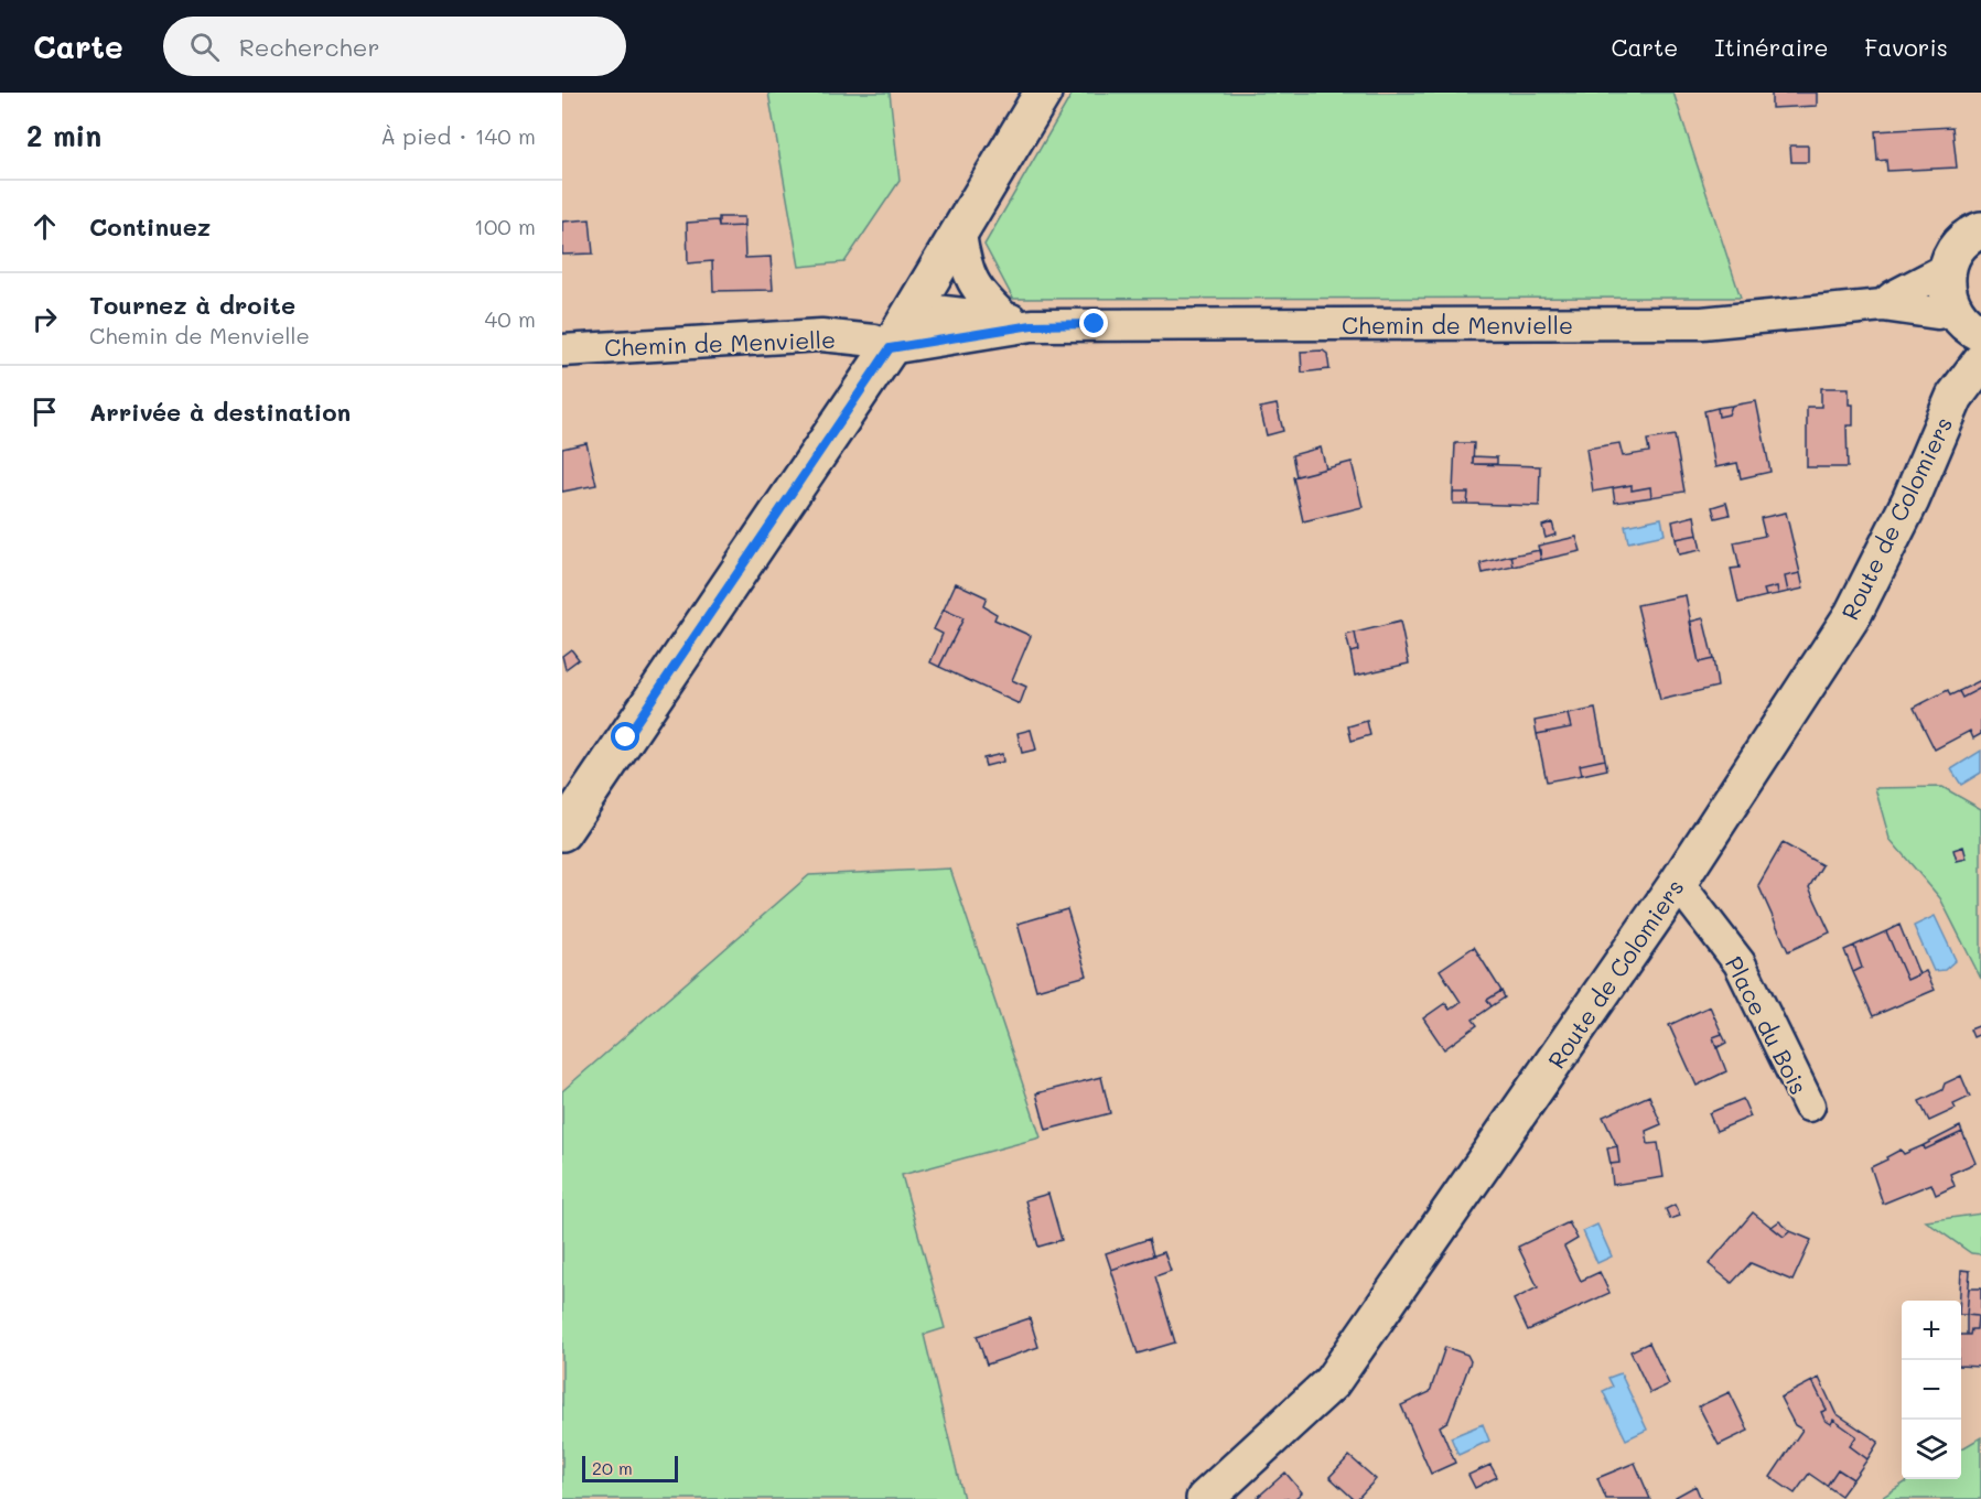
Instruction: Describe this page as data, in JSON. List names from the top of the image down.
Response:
{
  "streets": {
    "street": ["Chemin de Menvielle", "Route de Colomiers", "Place du Bois"]
  },
  "crossings": [
    ["Chemin de Menvielle", "Route de Colomiers"],
    ["Route de Colomiers", "Place du Bois"]
  ],
  "scale_bar": "20 m",
  "page": {
    "header": "Carte",
    "search": "Rechercher",
    "nav": ["Carte", "Itinéraire", "Favoris"],
    "heading": ["2 min", "À pied · 140 m"],
    "list": [
      ["Continuez", "100 m"],
      ["Tournez à droite", "Chemin de Menvielle", "40 m"],
      "Arrivée à destination"
    ],
    "map_buttons": ["+", "−"],
    "scale": "20 m"
  }
}
